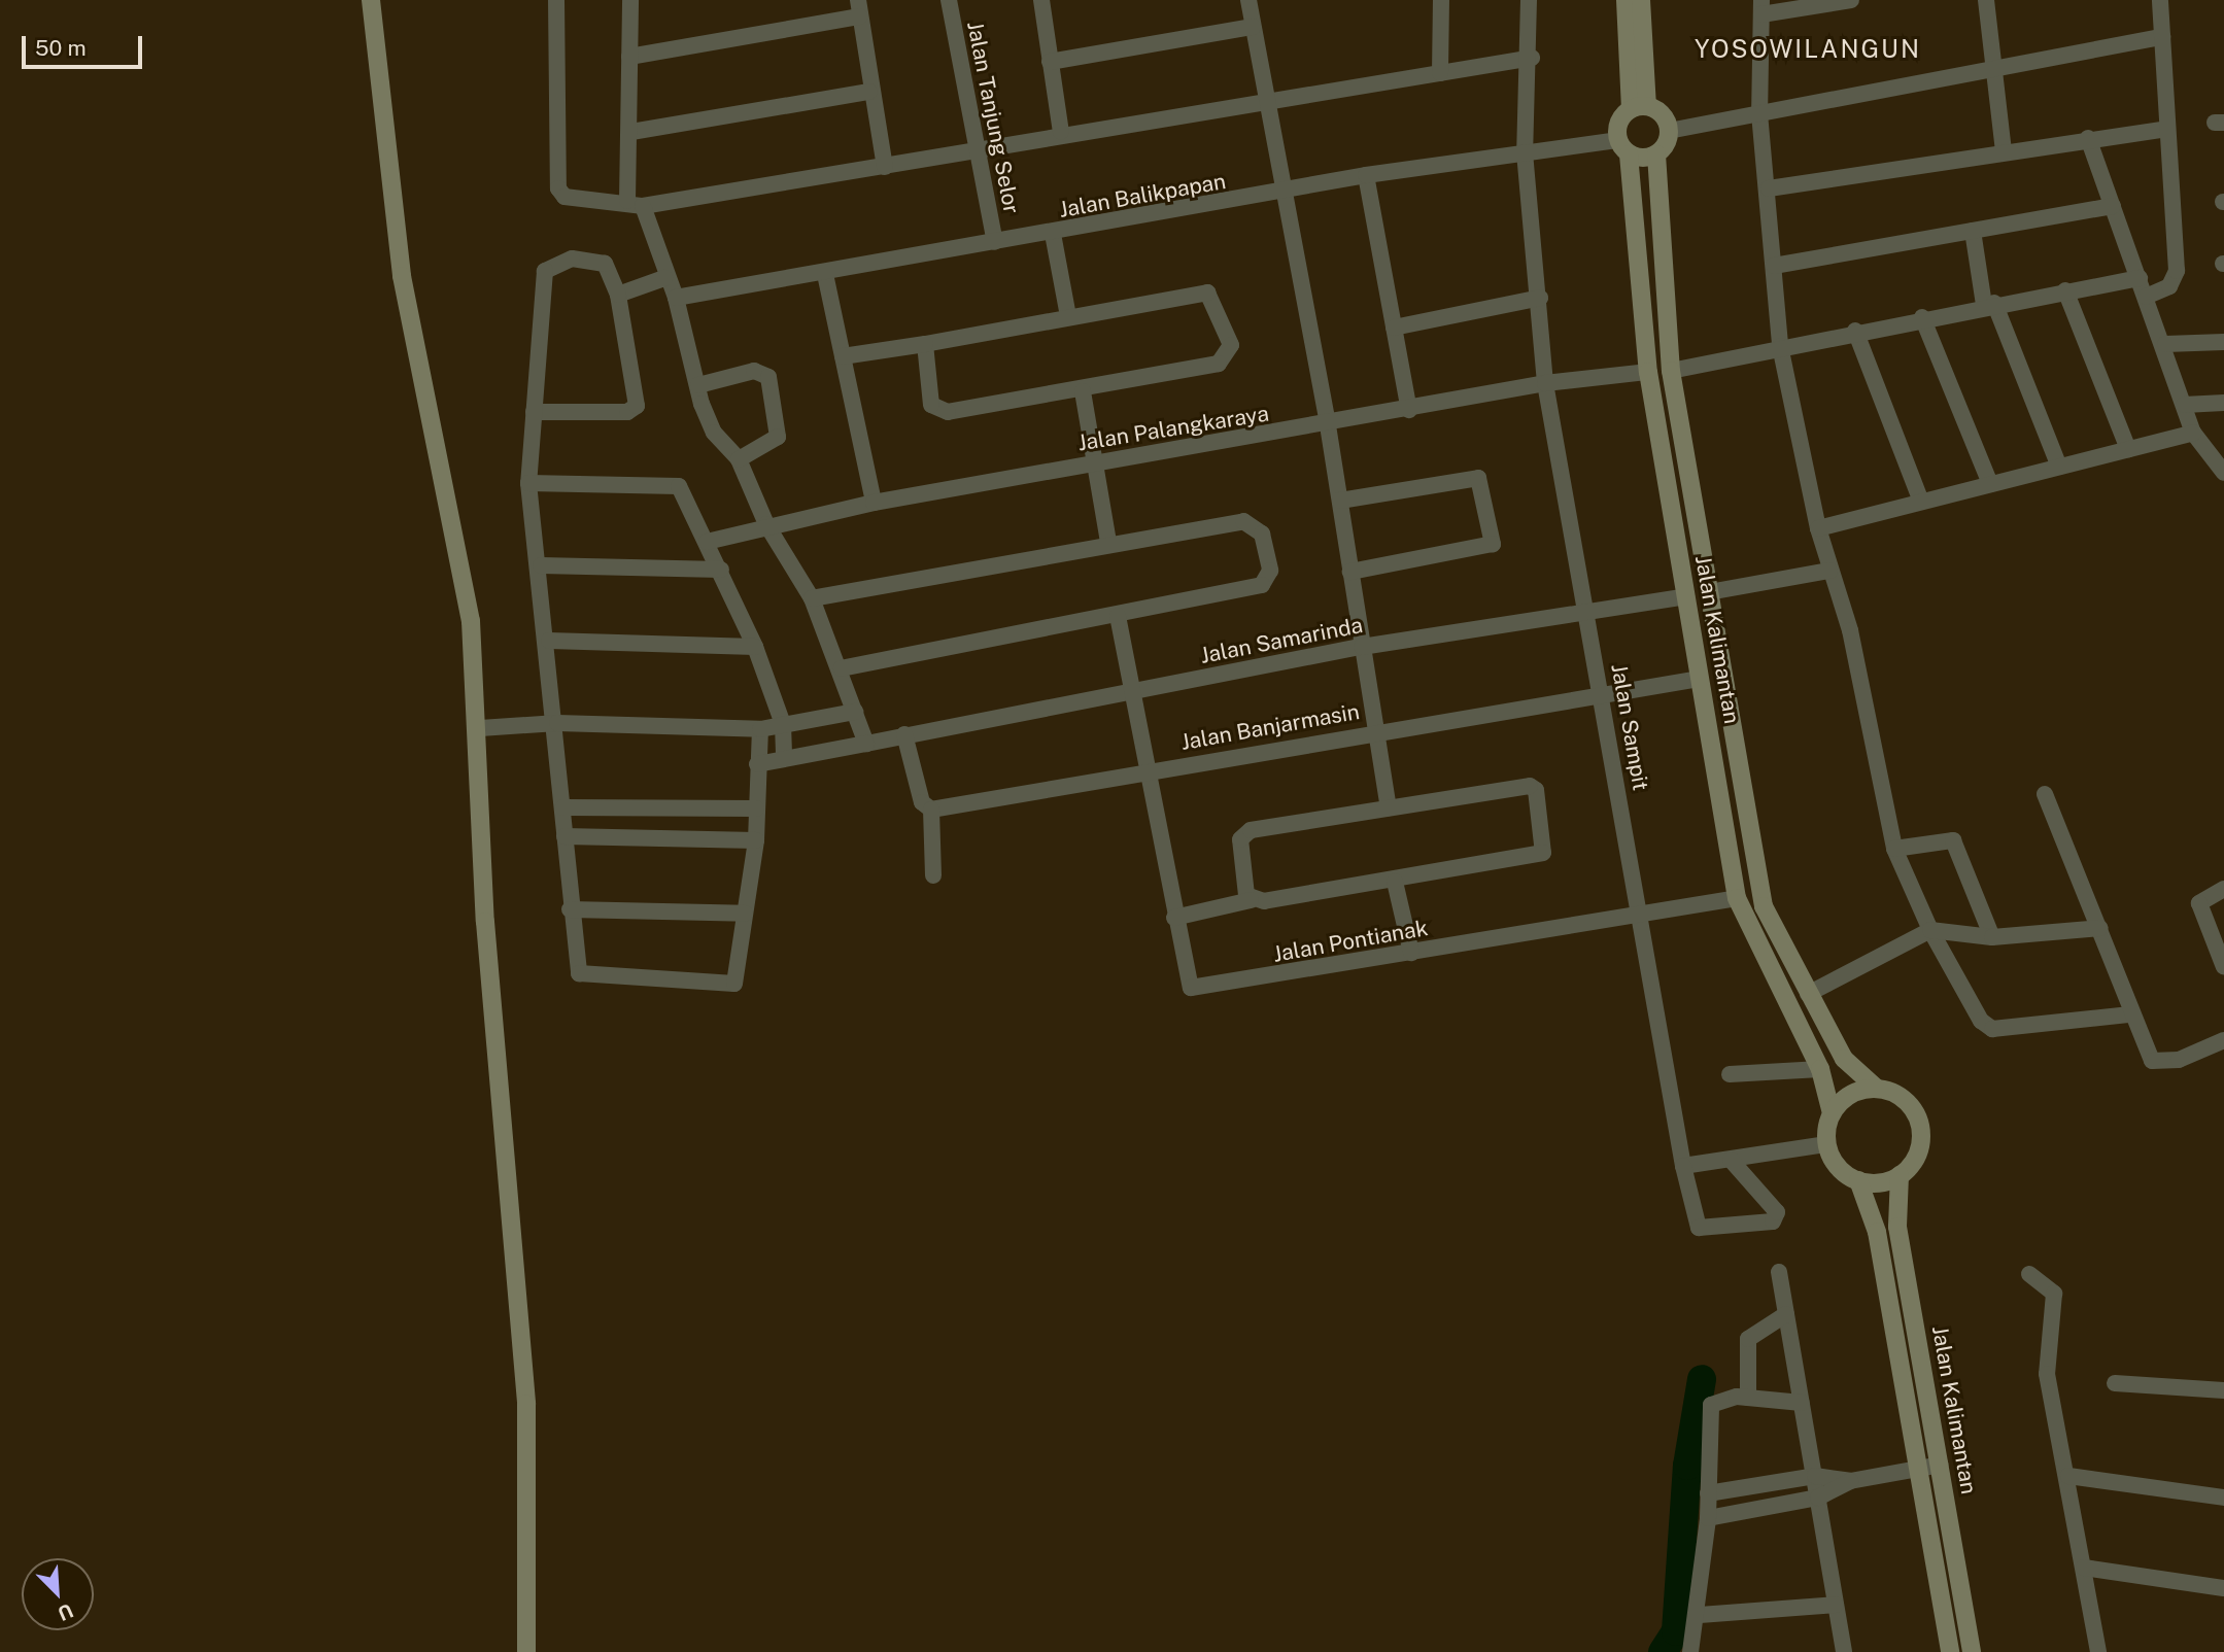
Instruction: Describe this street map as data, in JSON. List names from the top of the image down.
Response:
{
  "streets": {
    "main road": ["Jalan Kalimantan"],
    "street": [
      "Jalan Tanjung Selor",
      "Jalan Balikpapan",
      "Jalan Palangkaraya",
      "Jalan Samarinda",
      "Jalan Banjarmasin",
      "Jalan Sampit",
      "Jalan Pontianak"
    ]
  },
  "crossings": [
    ["Jalan Tanjung Selor", "Jalan Balikpapan"],
    ["Jalan Balikpapan", "Jalan Kalimantan"],
    ["Jalan Balikpapan", "Jalan Sampit"],
    ["Jalan Palangkaraya", "Jalan Kalimantan"],
    ["Jalan Palangkaraya", "Jalan Sampit"],
    ["Jalan Kalimantan", "Jalan Samarinda"],
    ["Jalan Kalimantan", "Jalan Banjarmasin"],
    ["Jalan Kalimantan", "Jalan Pontianak"],
    ["Jalan Samarinda", "Jalan Sampit"],
    ["Jalan Samarinda", "Jalan Pontianak"],
    ["Jalan Banjarmasin", "Jalan Sampit"],
    ["Jalan Banjarmasin", "Jalan Pontianak"],
    ["Jalan Sampit", "Jalan Pontianak"]
  ],
  "districts": ["YOSOWILANGUN"],
  "scale_bar": "50 m",
  "north": "bottom right"
}
